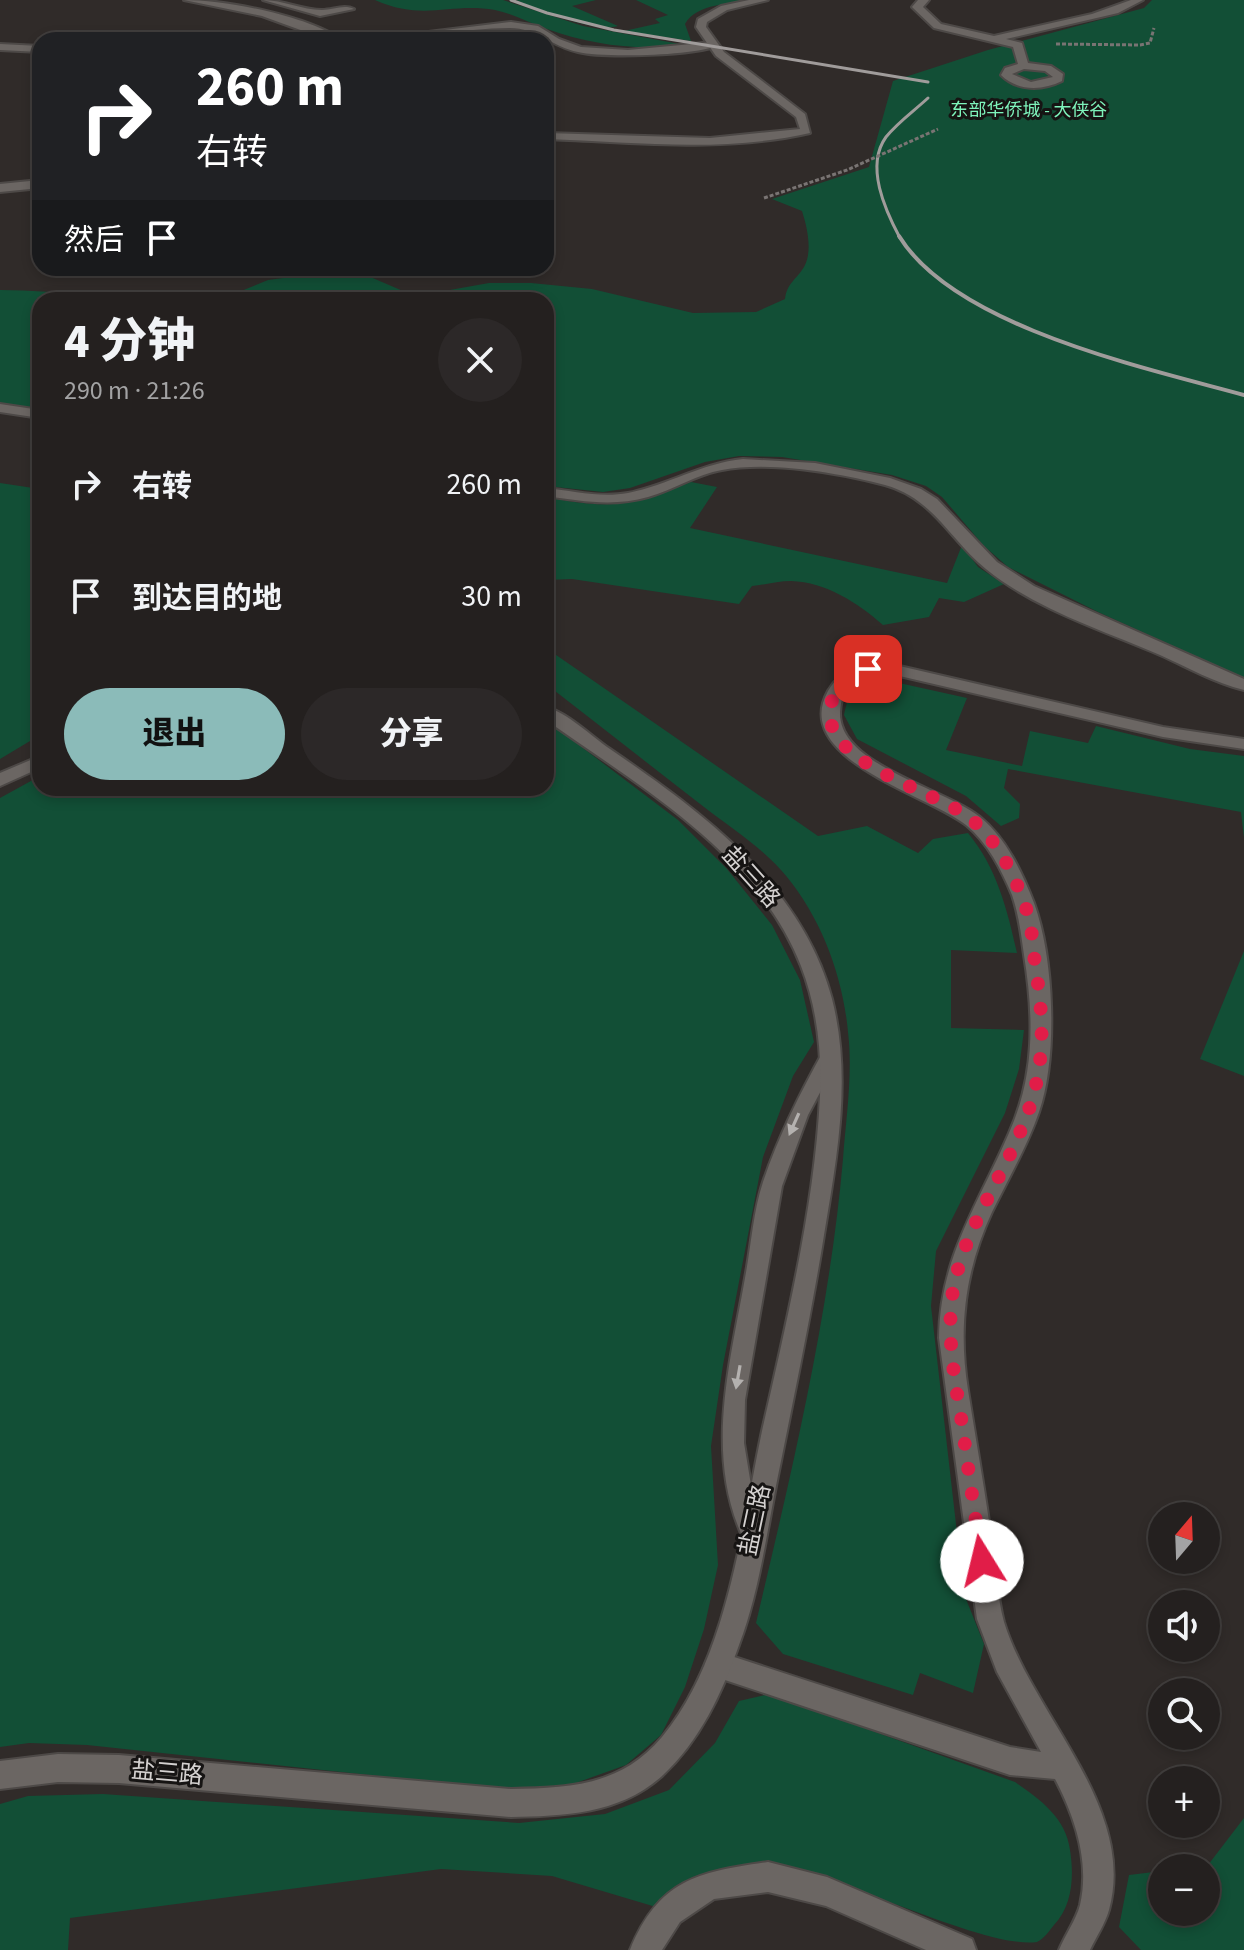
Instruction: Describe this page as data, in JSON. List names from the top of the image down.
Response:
{
  "streets": {
    "street": ["盐三路"]
  },
  "parks": ["东部华侨城 - 大侠谷"],
  "north": "top",
  "page": {
    "turn": ["260 m", "右转"],
    "then": "然后",
    "heading": ["4 分钟", "290 m · 21:26"],
    "list": [
      {
        "name": "右转",
        "value": "260 m"
      },
      {
        "name": "到达目的地",
        "value": "30 m"
      }
    ],
    "buttons": ["退出", "分享"],
    "map_buttons": ["+", "−"]
  }
}
